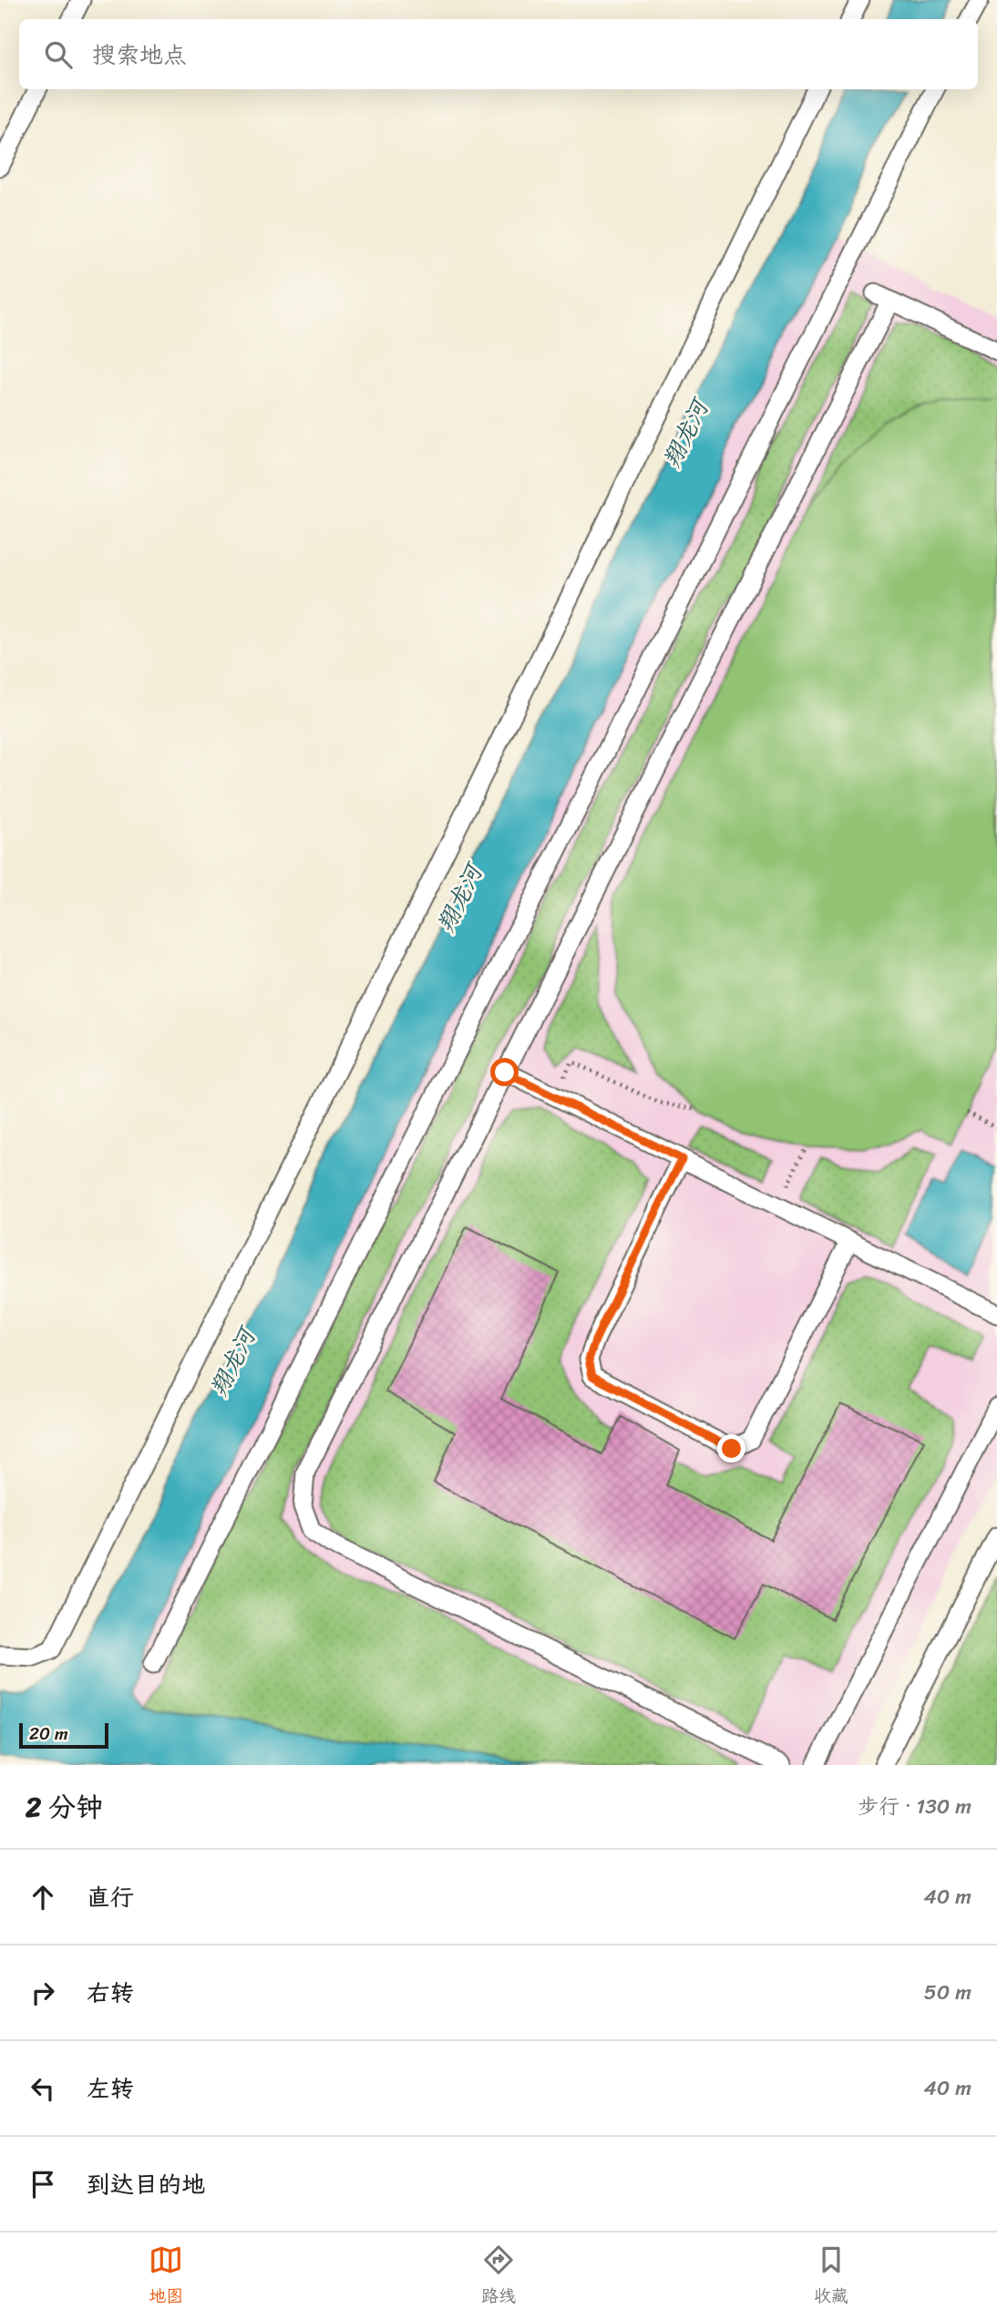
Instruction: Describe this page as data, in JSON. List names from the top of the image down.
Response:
{
  "water": ["翔龙河"],
  "scale_bar": "20 m",
  "page": {
    "search": "搜索地点",
    "scale": "20 m",
    "heading": ["2 分钟", "步行 · 130 m"],
    "list": [
      ["直行", "40 m"],
      ["右转", "50 m"],
      ["左转", "40 m"],
      "到达目的地"
    ],
    "nav": ["地图", "路线", "收藏"]
  }
}
